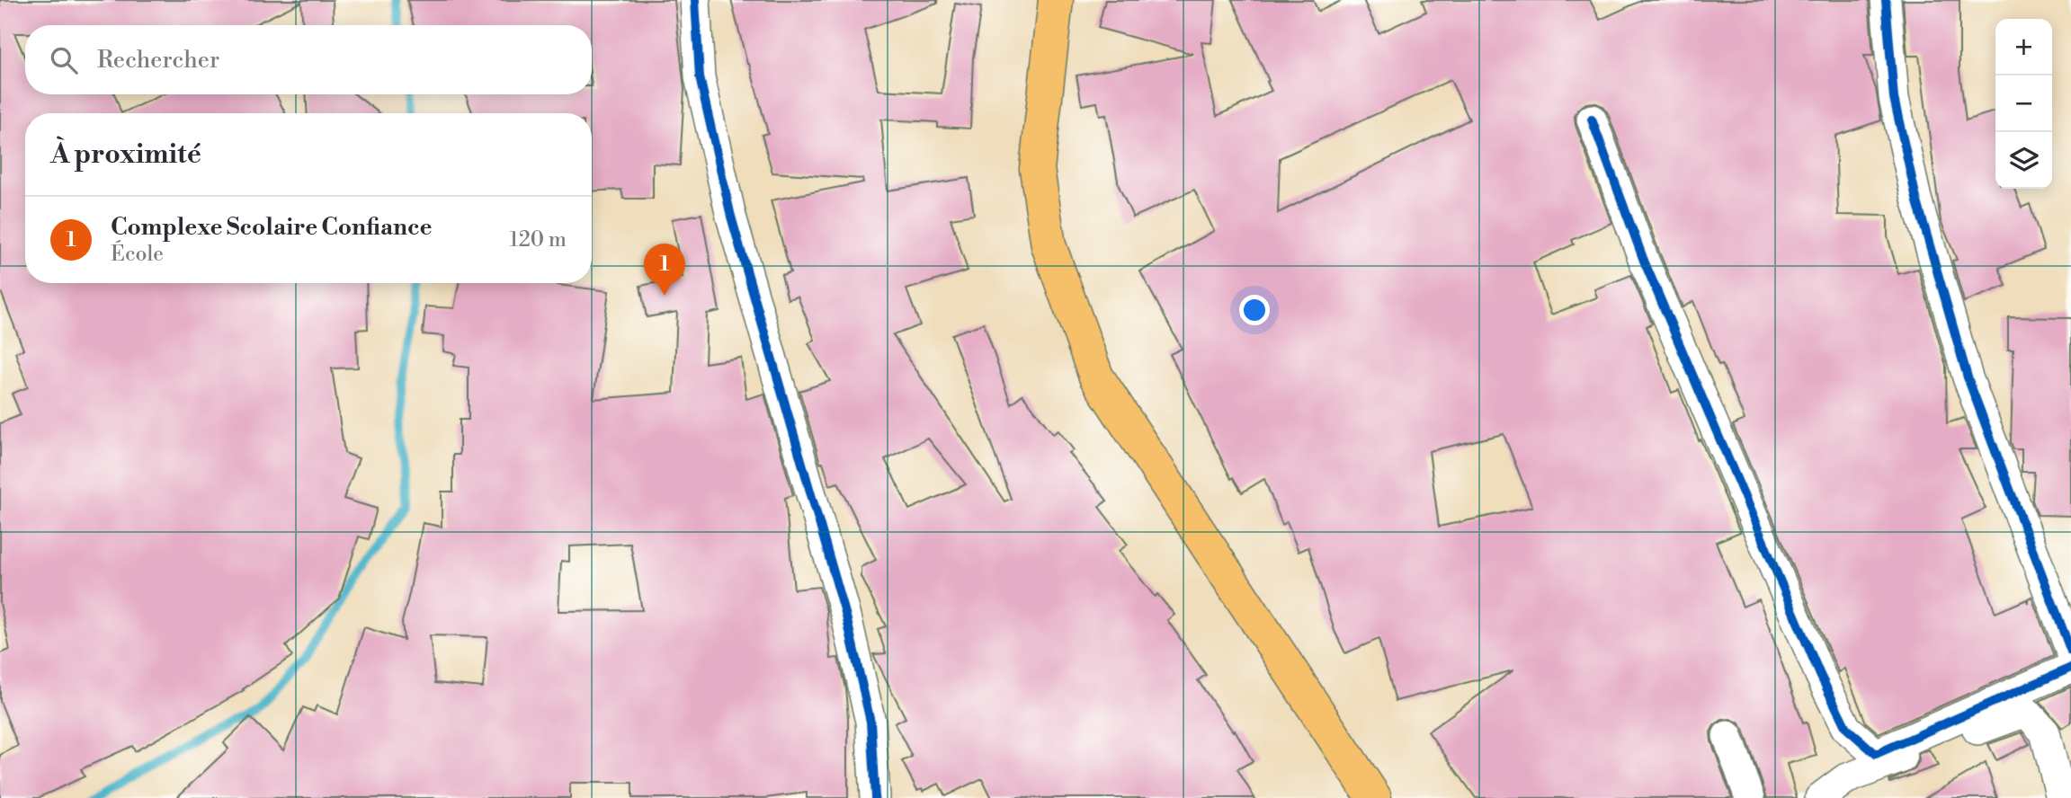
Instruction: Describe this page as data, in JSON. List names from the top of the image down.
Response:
{
  "page": {
    "map_buttons": ["+", "−"],
    "search": "Rechercher",
    "heading": "À proximité",
    "list": [
      {
        "mark": "1",
        "name": "Complexe Scolaire Confiance",
        "note": "École",
        "value": "120 m"
      }
    ],
    "pins": "1"
  }
}
